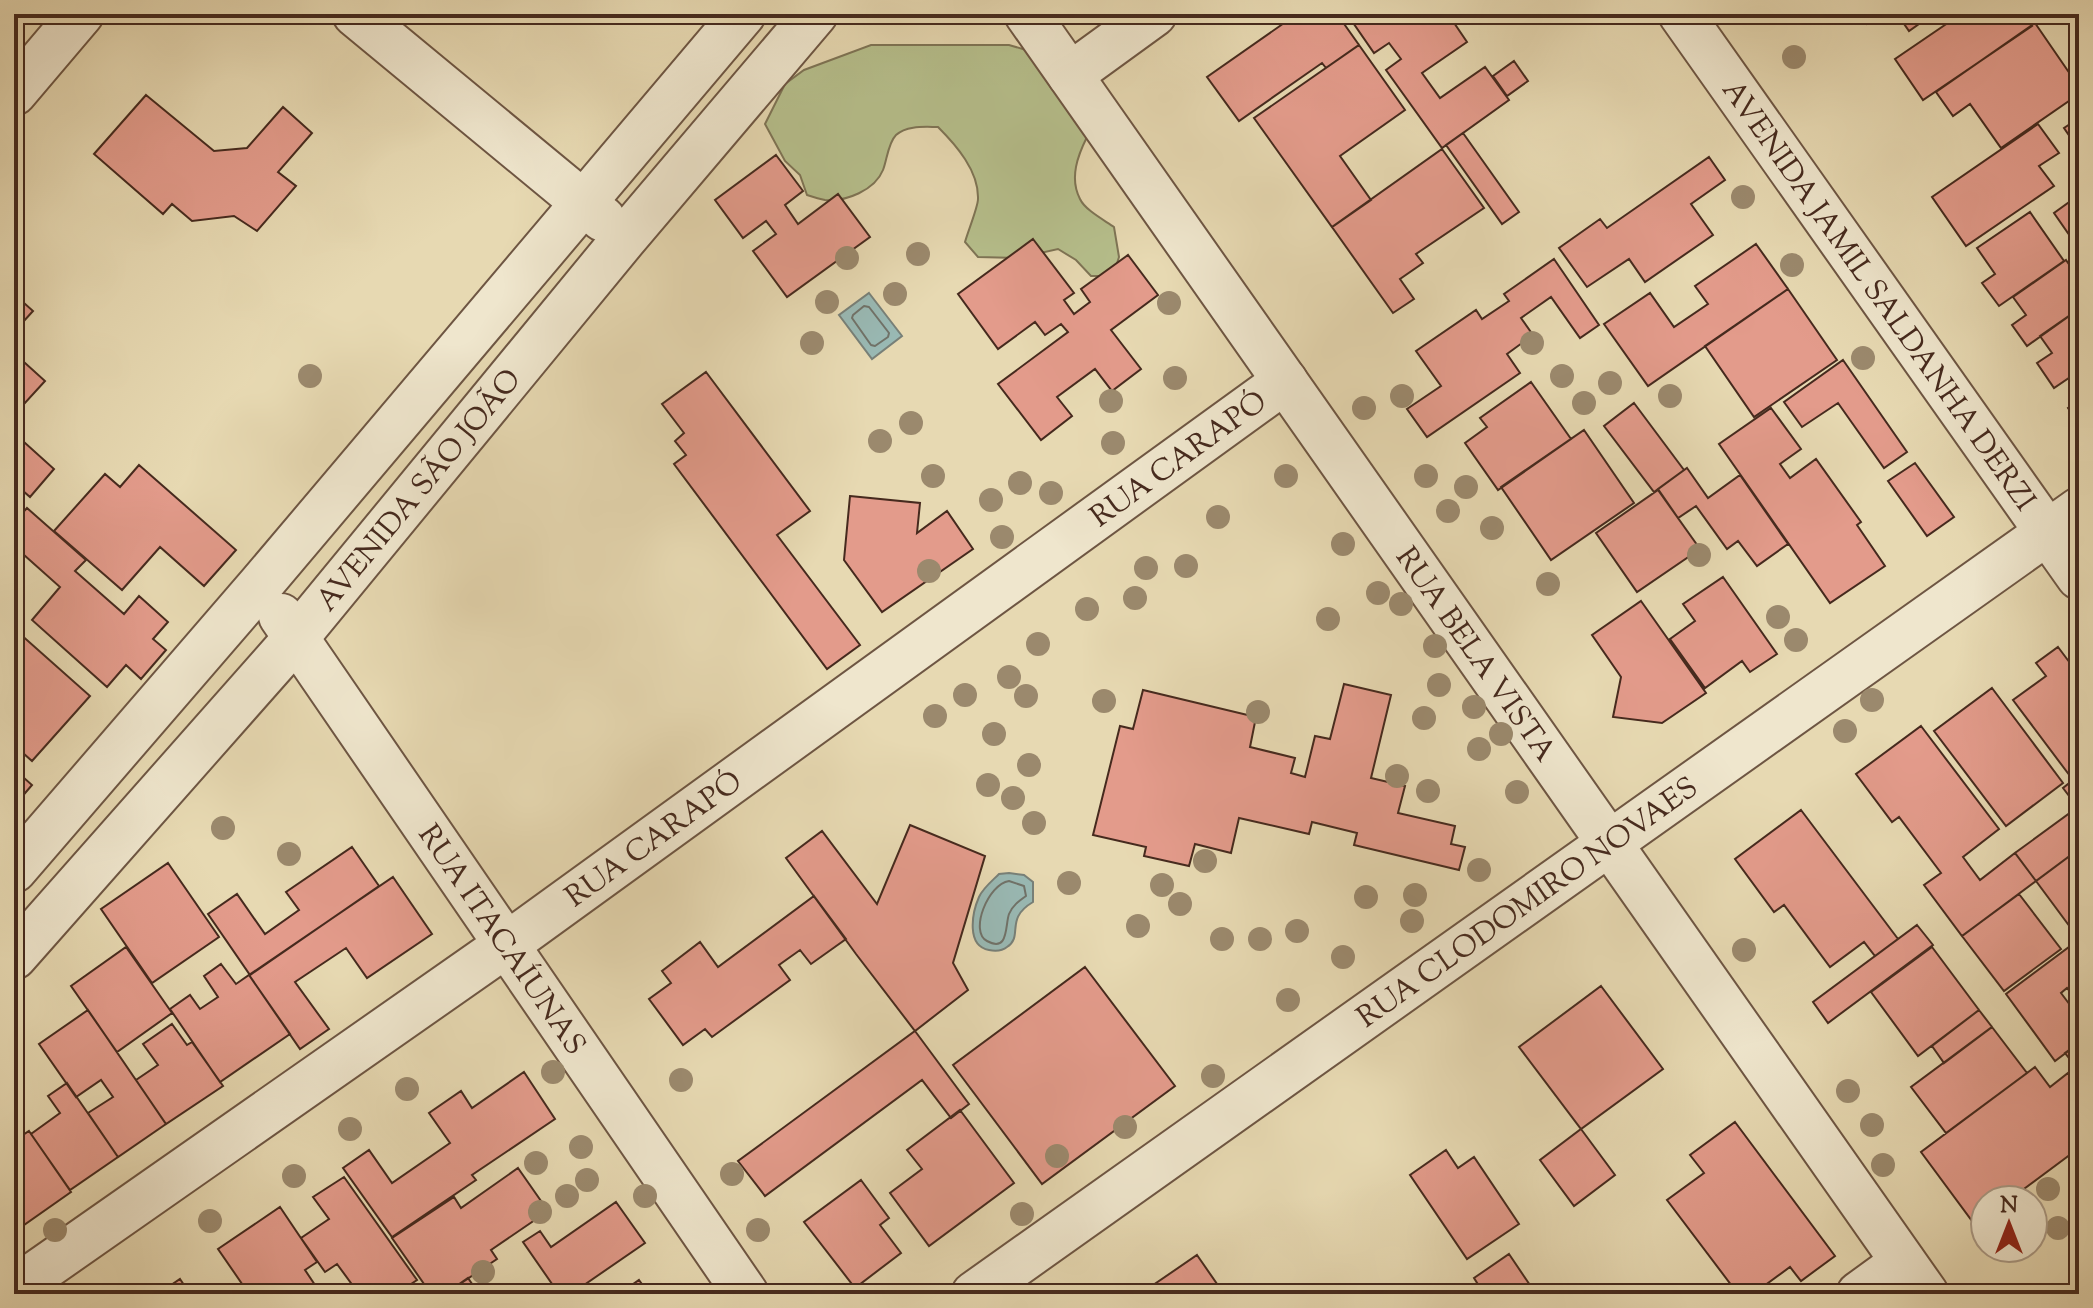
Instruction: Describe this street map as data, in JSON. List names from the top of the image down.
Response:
{
  "streets": {
    "street": [
      "AVENIDA JAMIL SALDANHA DERZI",
      "RUA CARAPÓ",
      "AVENIDA SÃO JOÃO",
      "RUA BELA VISTA",
      "RUA CLODOMIRO NOVAES",
      "RUA ITACAÍUNAS"
    ]
  },
  "crossings": [
    ["AVENIDA JAMIL SALDANHA DERZI", "RUA CLODOMIRO NOVAES"],
    ["RUA CARAPÓ", "RUA BELA VISTA"],
    ["RUA CARAPÓ", "RUA ITACAÍUNAS"],
    ["AVENIDA SÃO JOÃO", "RUA ITACAÍUNAS"],
    ["RUA BELA VISTA", "RUA CLODOMIRO NOVAES"]
  ],
  "north": "top"
}
